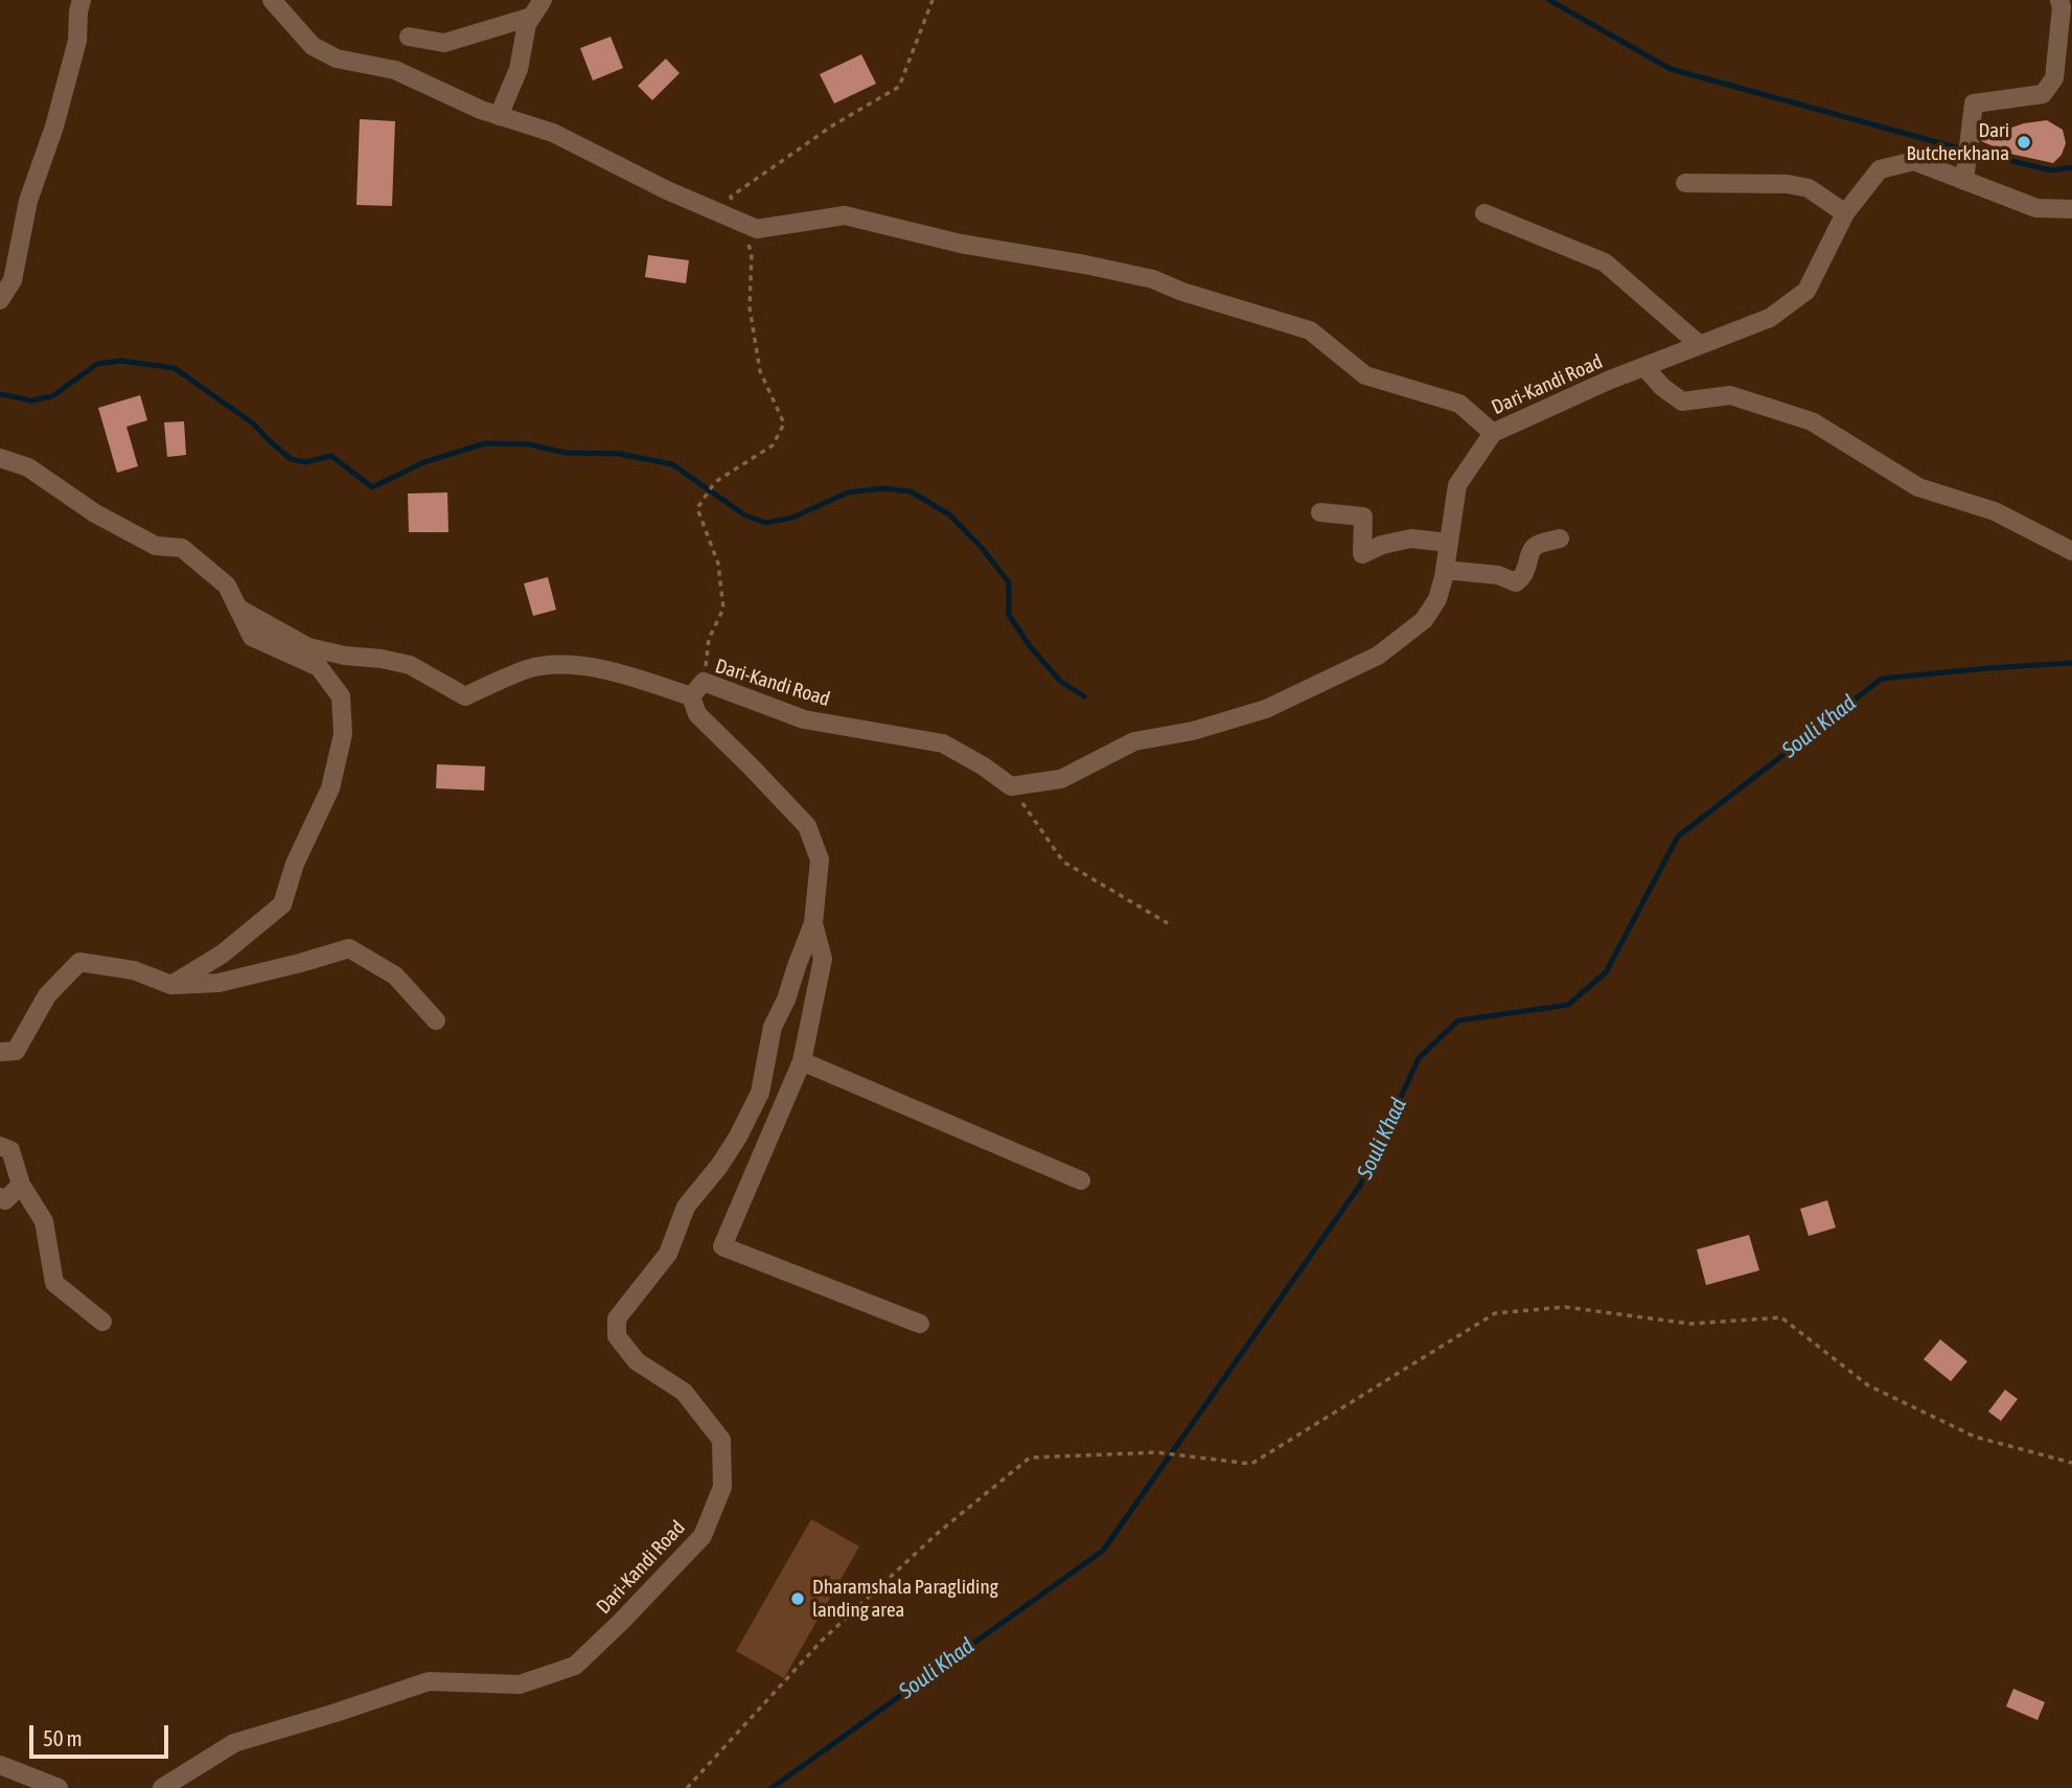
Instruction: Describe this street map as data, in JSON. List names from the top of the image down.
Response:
{
  "streets": {
    "street": ["Dari-Kandi Road"]
  },
  "water": ["Souli Khad"],
  "places": ["Dari Butcherkhana", "Dharamshala Paragliding landing area"],
  "scale_bar": "50 m"
}
